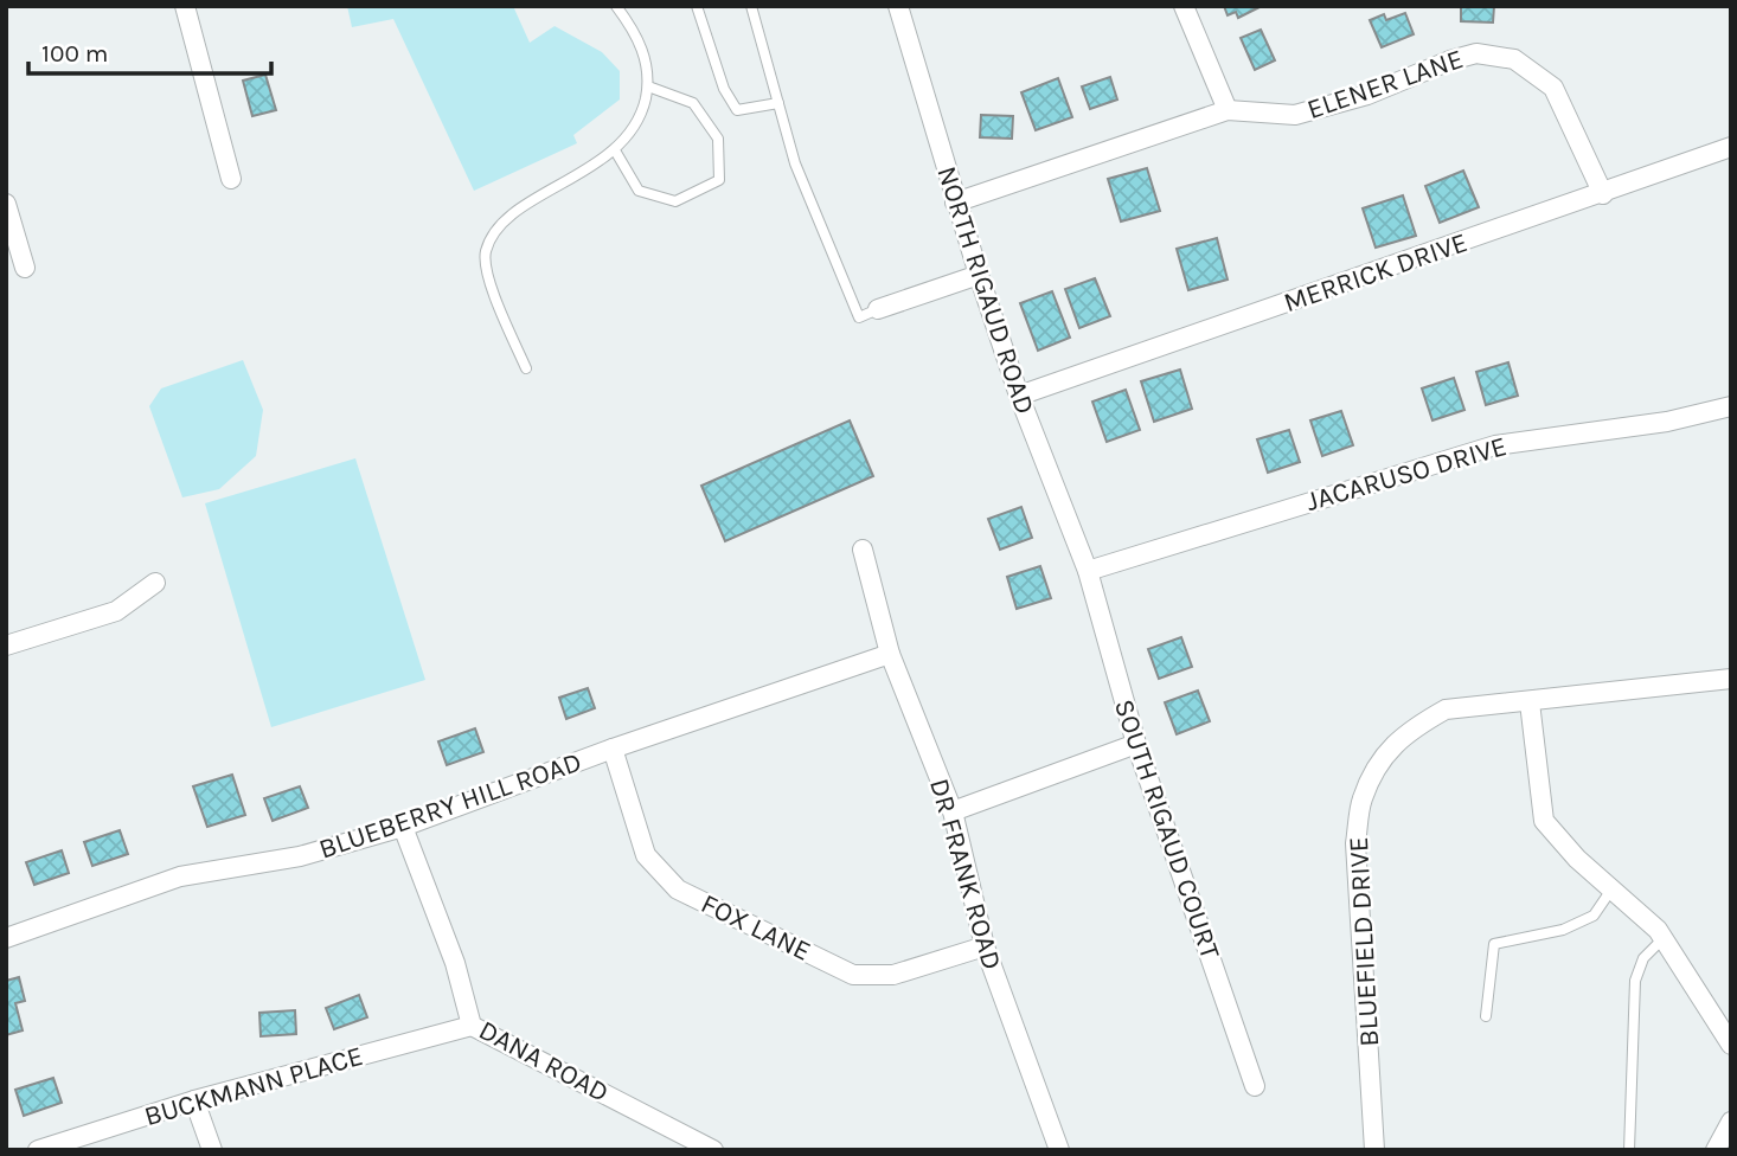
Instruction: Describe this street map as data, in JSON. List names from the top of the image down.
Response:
{
  "streets": {
    "street": [
      "ELENER LANE",
      "MERRICK DRIVE",
      "NORTH RIGAUD ROAD",
      "JACARUSO DRIVE",
      "BLUEBERRY HILL ROAD",
      "SOUTH RIGAUD COURT",
      "DR FRANK ROAD",
      "FOX LANE",
      "BLUEFIELD DRIVE",
      "DANA ROAD",
      "BUCKMANN PLACE"
    ]
  },
  "crossings": [
    ["ELENER LANE", "MERRICK DRIVE"],
    ["ELENER LANE", "NORTH RIGAUD ROAD"],
    ["MERRICK DRIVE", "NORTH RIGAUD ROAD"],
    ["NORTH RIGAUD ROAD", "JACARUSO DRIVE"],
    ["NORTH RIGAUD ROAD", "SOUTH RIGAUD COURT"],
    ["JACARUSO DRIVE", "SOUTH RIGAUD COURT"],
    ["BLUEBERRY HILL ROAD", "DR FRANK ROAD"],
    ["BLUEBERRY HILL ROAD", "FOX LANE"],
    ["BLUEBERRY HILL ROAD", "DANA ROAD"],
    ["DR FRANK ROAD", "FOX LANE"],
    ["DANA ROAD", "BUCKMANN PLACE"]
  ],
  "scale_bar": "100 m"
}
